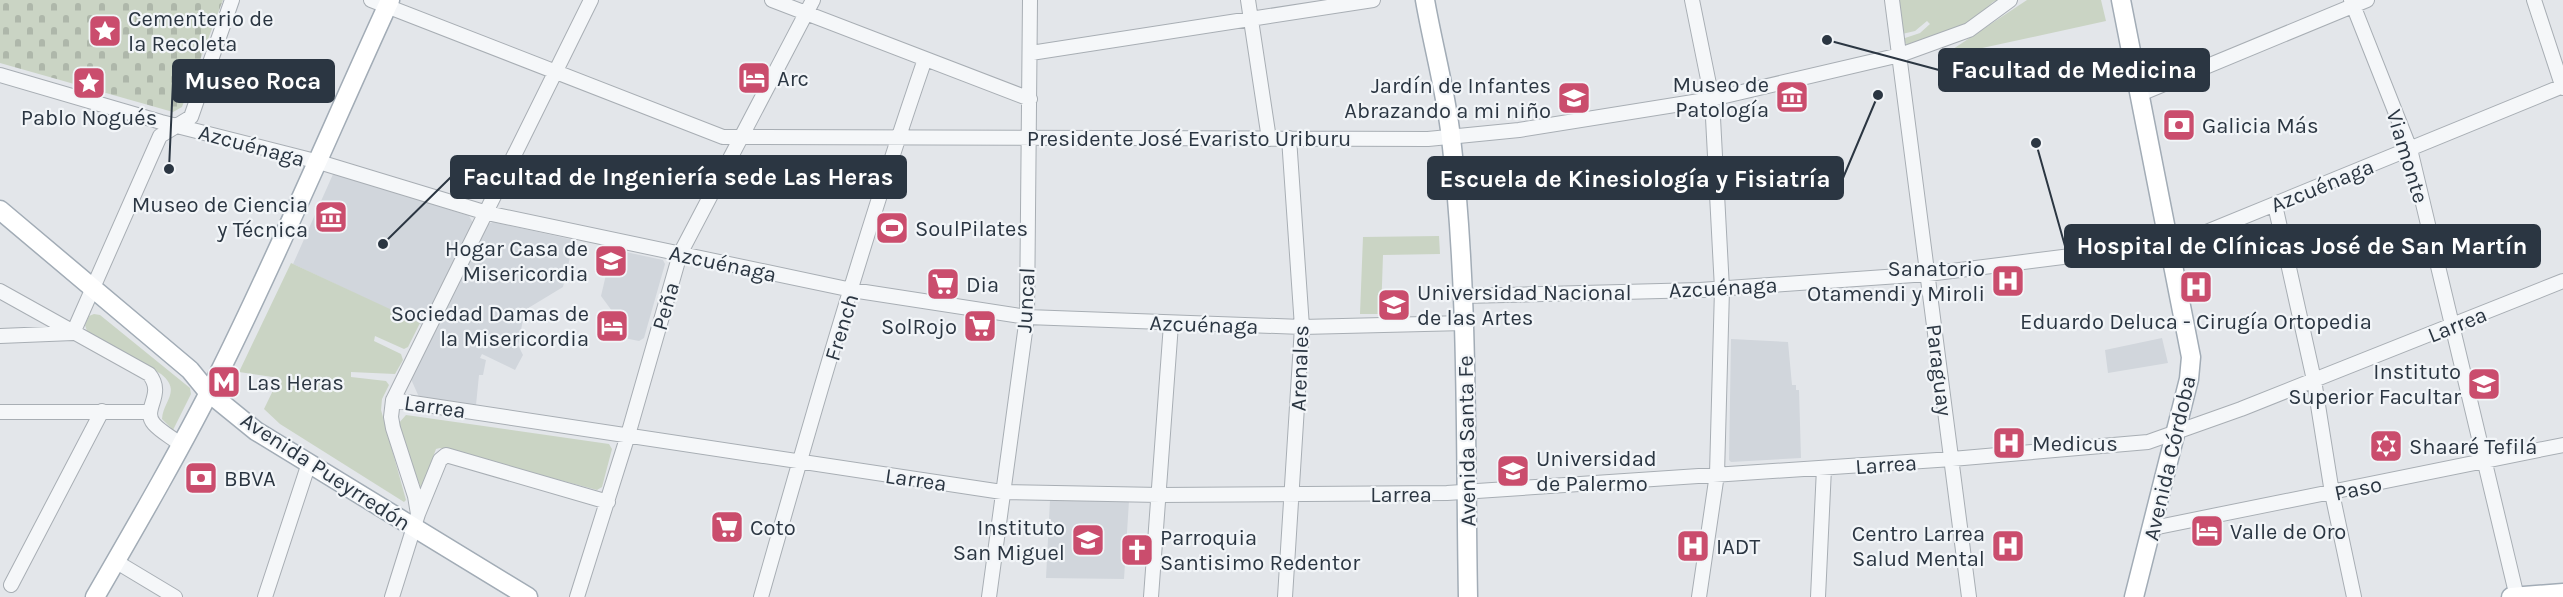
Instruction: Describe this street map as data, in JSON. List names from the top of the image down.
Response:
{
  "streets": {
    "main road": ["Avenida Santa Fe", "Avenida Córdoba", "Avenida Pueyrredón"],
    "street": [
      "Presidente José Evaristo Uriburu",
      "Azcuénaga",
      "Viamonte",
      "Juncal",
      "Peña",
      "Larrea",
      "French",
      "Arenales",
      "Paraguay",
      "Paso"
    ]
  },
  "crossings": [
    ["Presidente José Evaristo Uriburu", "Juncal"],
    ["Presidente José Evaristo Uriburu", "Peña"],
    ["Presidente José Evaristo Uriburu", "French"],
    ["Presidente José Evaristo Uriburu", "Arenales"],
    ["Presidente José Evaristo Uriburu", "Paraguay"],
    ["Presidente José Evaristo Uriburu", "Avenida Santa Fe"],
    ["Azcuénaga", "Viamonte"],
    ["Azcuénaga", "Juncal"],
    ["Azcuénaga", "Peña"],
    ["Azcuénaga", "French"],
    ["Azcuénaga", "Arenales"],
    ["Azcuénaga", "Paraguay"],
    ["Azcuénaga", "Avenida Santa Fe"],
    ["Azcuénaga", "Avenida Córdoba"],
    ["Viamonte", "Larrea"],
    ["Viamonte", "Paso"],
    ["Juncal", "Larrea"],
    ["Peña", "Larrea"],
    ["Larrea", "French"],
    ["Larrea", "Arenales"],
    ["Larrea", "Paraguay"],
    ["Larrea", "Avenida Santa Fe"],
    ["Larrea", "Avenida Córdoba"],
    ["Avenida Córdoba", "Paso"]
  ],
  "places": {
    "place": ["Cementerio de la Recoleta", "Pablo Nogués"],
    "other": [
      "Facultad de Medicina",
      "Escuela de Kinesiología y Fisiatría",
      "Hospital de Clínicas José de San Martín",
      "Museo Roca",
      "Facultad de Ingeniería sede Las Heras"
    ],
    "hotel": ["Arc", "Sociedad Damas de la Misericordia", "Valle de Oro"],
    "museum": ["Museo de Patología", "Museo de Ciencia y Técnica"],
    "school or university": [
      "Jardín de Infantes Abrazando a mi niño",
      "Hogar Casa de Misericordia",
      "Universidad Nacional de las Artes",
      "Instituto Superior Facultar",
      "Universidad de Palermo",
      "Instituto San Miguel"
    ],
    "bank": ["Galicia Más", "BBVA"],
    "sports": ["SoulPilates"],
    "hospital": [
      "Sanatorio Otamendi y Miroli",
      "Eduardo Deluca - Cirugía Ortopedia",
      "Medicus",
      "IADT",
      "Centro Larrea Salud Mental"
    ],
    "supermarket": ["Dia", "SolRojo", "Coto"],
    "metro station": ["Las Heras"],
    "synagogue": ["Shaaré Tefilá"],
    "church": ["Parroquia Santisimo Redentor"]
  }
}
